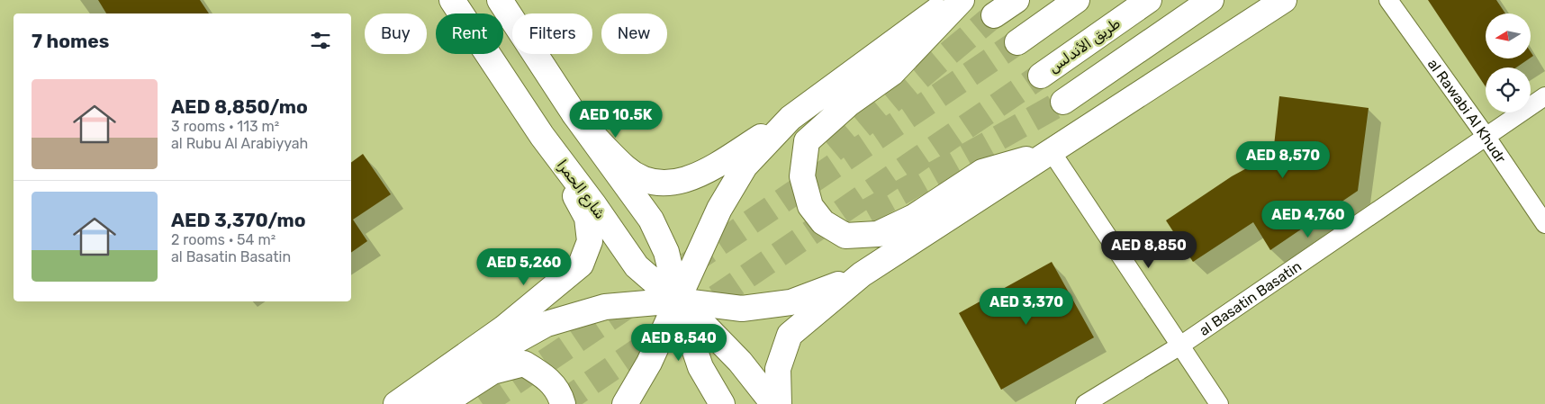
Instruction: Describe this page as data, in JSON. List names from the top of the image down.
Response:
{
  "streets": {
    "main road": ["طريق الأندلس", "شارع الحمرا"],
    "street": ["al Rawabi Al Khudr", "al Basatin Basatin"]
  },
  "crossings": [
    ["al Rawabi Al Khudr", "al Basatin Basatin"]
  ],
  "north": "left",
  "page": {
    "chip": [
      "Buy",
      "Rent",
      "Filters",
      "New"
    ],
    "heading": "7 homes",
    "list": [
      {
        "name": "AED 8,850/mo",
        "note": "3 rooms · 113 m² · al Rubu Al Arabiyyah"
      },
      {
        "name": "AED 3,370/mo",
        "note": "2 rooms · 54 m² · al Basatin Basatin"
      }
    ],
    "price": [
      "AED 10.5K",
      "AED 8,570",
      "AED 4,760",
      "AED 8,850",
      "AED 5,260",
      "AED 3,370",
      "AED 8,540"
    ]
  }
}
